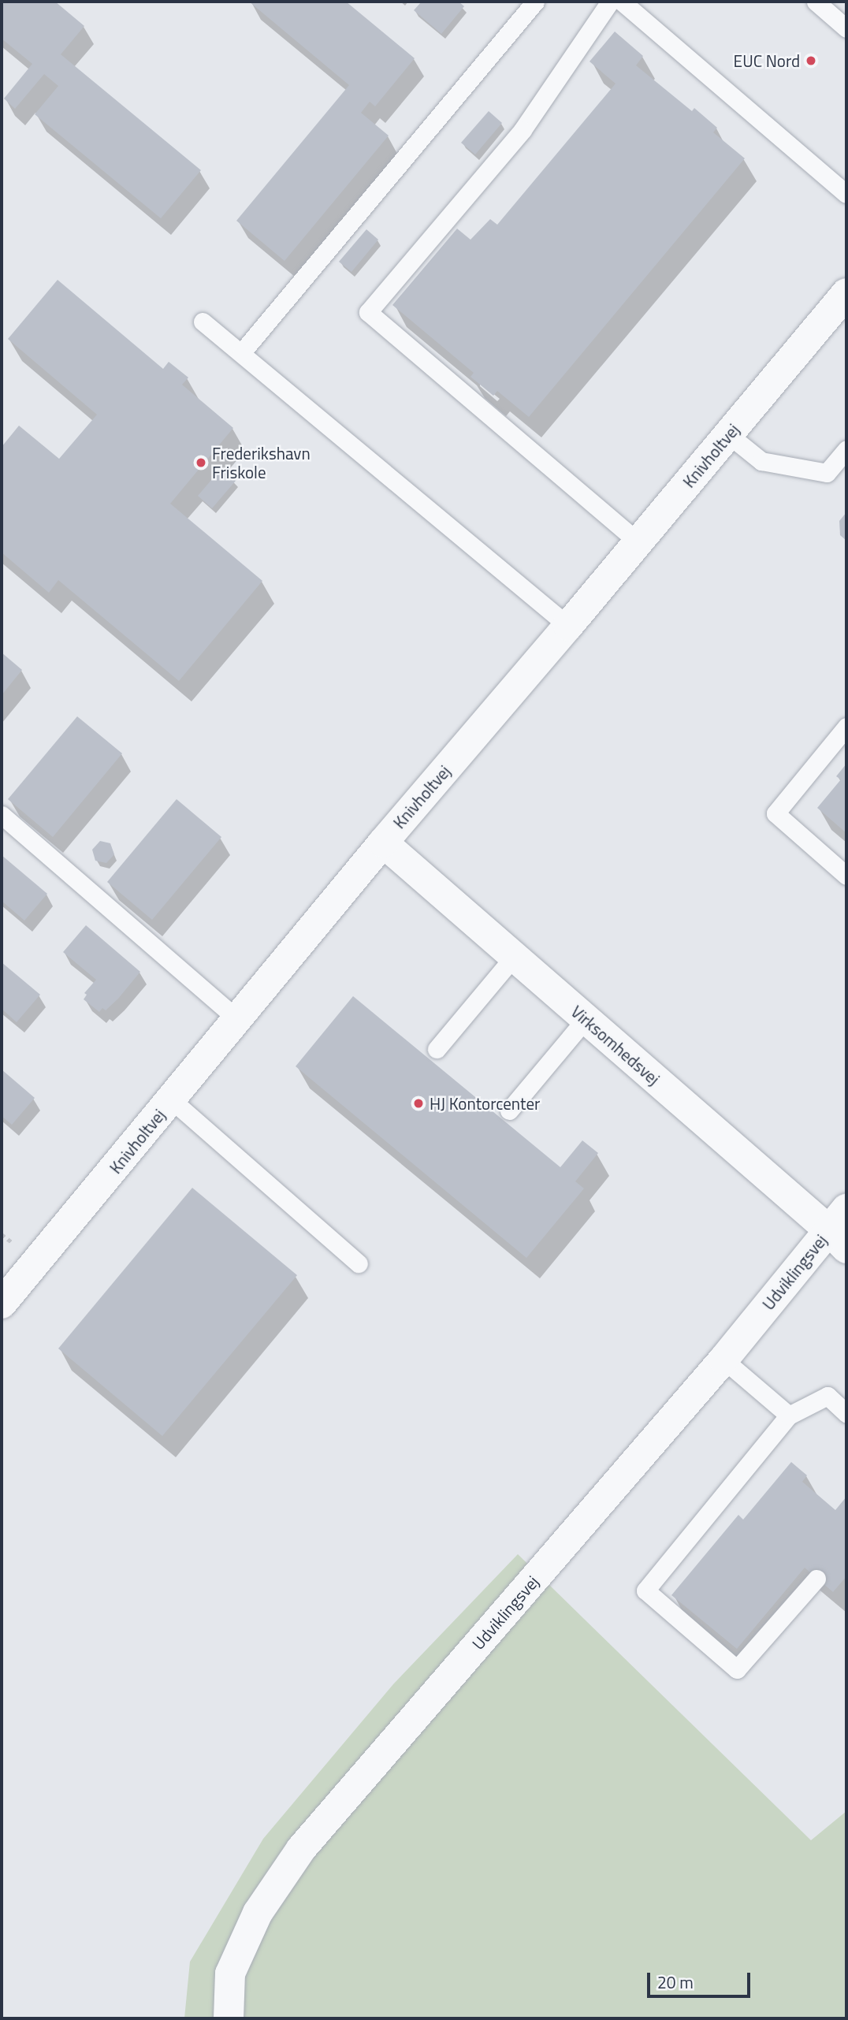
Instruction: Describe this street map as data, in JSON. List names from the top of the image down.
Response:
{
  "streets": {
    "street": ["Knivholtvej", "Virksomhedsvej", "Udviklingsvej"]
  },
  "crossings": [
    ["Knivholtvej", "Virksomhedsvej"],
    ["Virksomhedsvej", "Udviklingsvej"]
  ],
  "places": ["EUC Nord", "Frederikshavn Friskole", "HJ Kontorcenter"],
  "scale_bar": "20 m"
}
